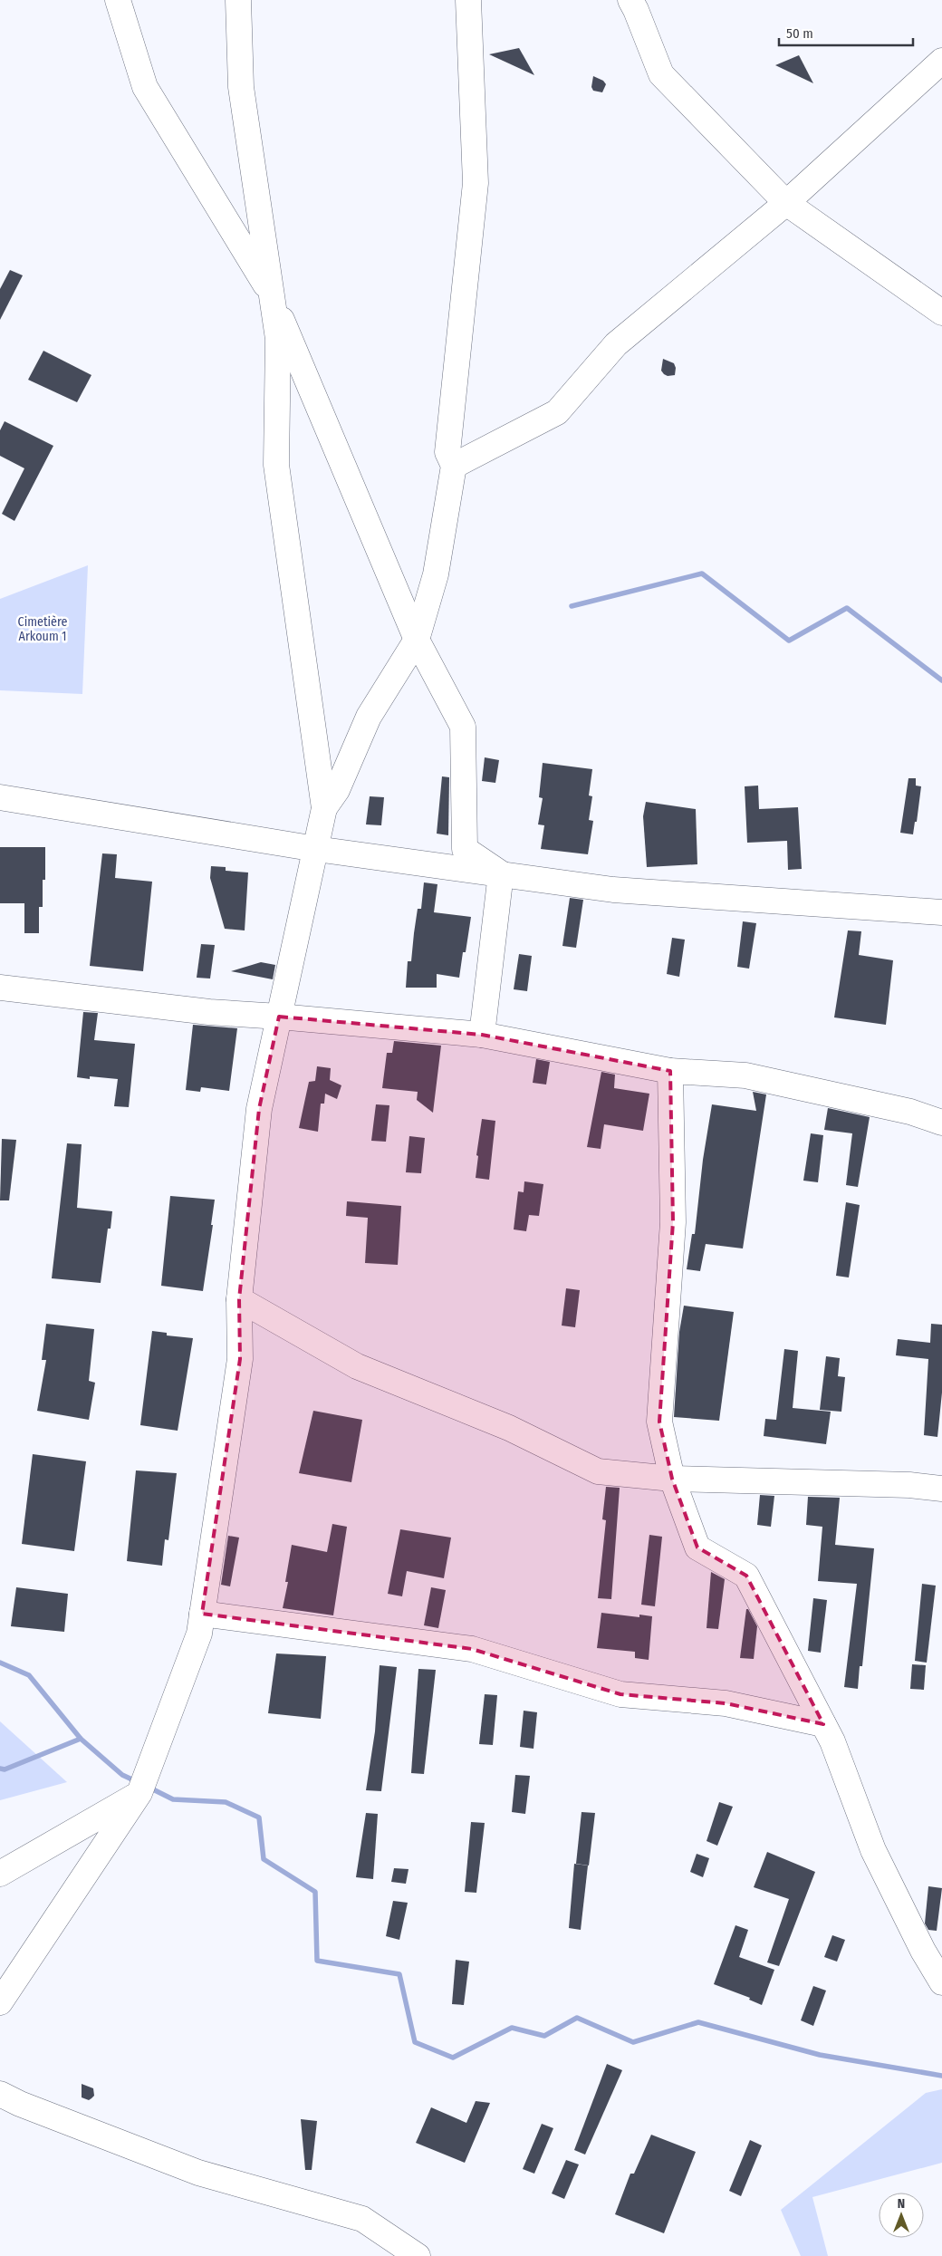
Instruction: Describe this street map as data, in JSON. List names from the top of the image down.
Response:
{
  "parks": ["Cimetière Arkoum 1"],
  "scale_bar": "50 m",
  "north": "top"
}
